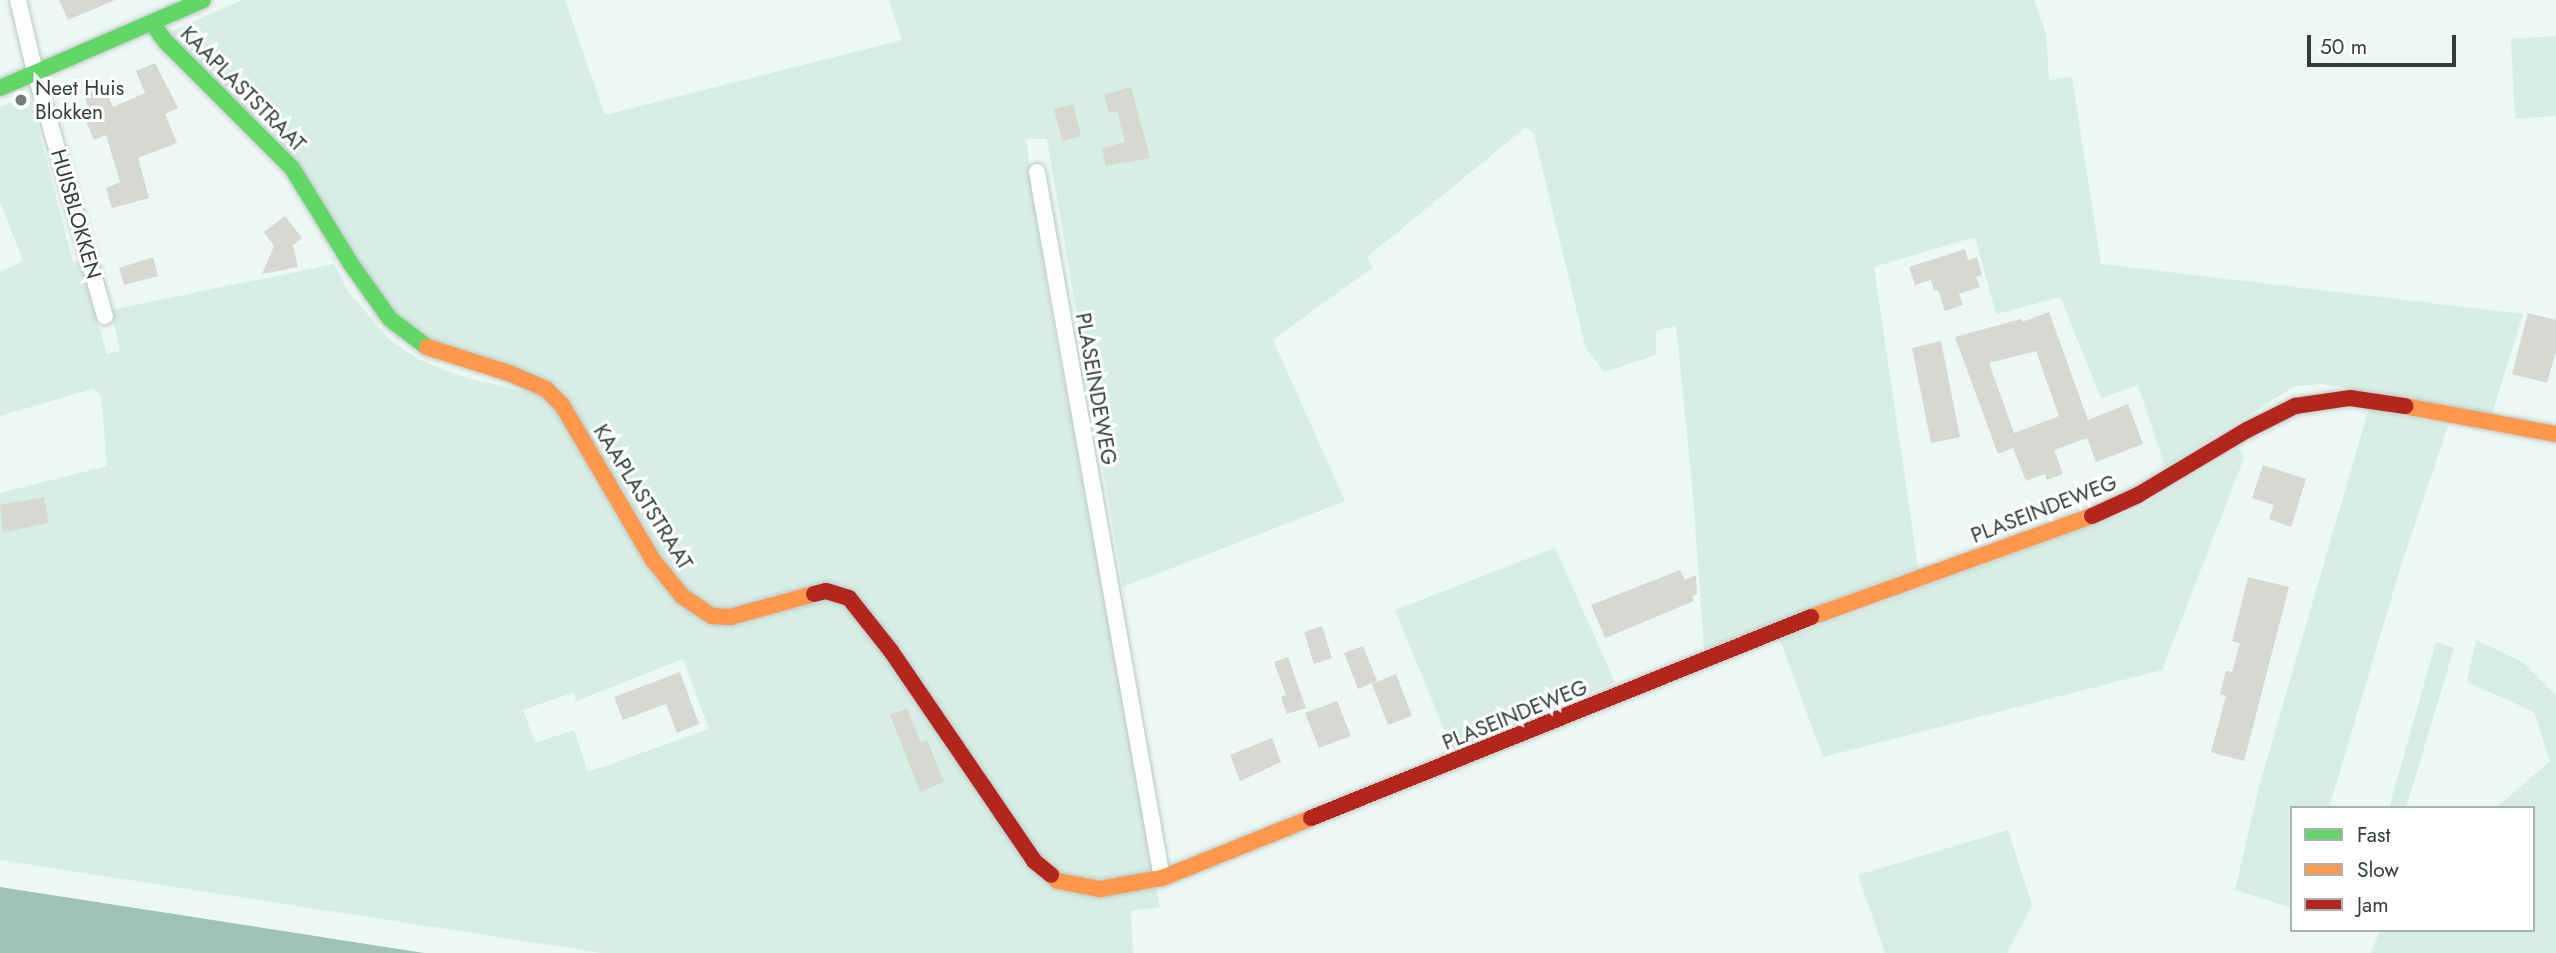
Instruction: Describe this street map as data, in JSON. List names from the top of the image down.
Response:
{
  "streets": {
    "street": ["KAAPLASTSTRAAT", "HUISBLOKKEN", "PLASEINDEWEG"]
  },
  "crossings": [
    ["KAAPLASTSTRAAT", "PLASEINDEWEG"]
  ],
  "places": ["Neet Huis Blokken"],
  "legend": ["Fast", "Slow", "Jam"],
  "scale_bar": "50 m"
}
